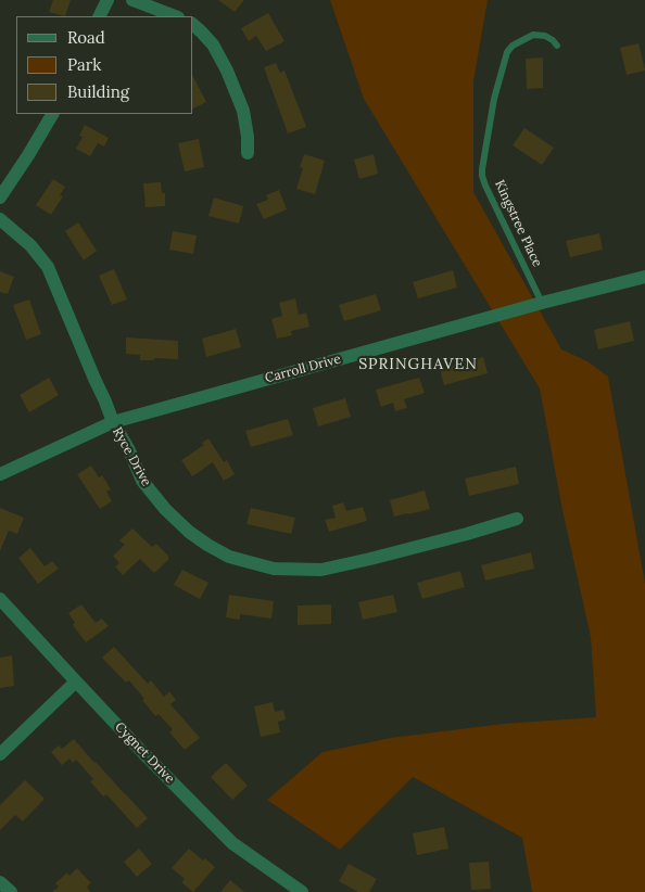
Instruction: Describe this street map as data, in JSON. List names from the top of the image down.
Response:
{
  "streets": {
    "street": ["Carroll Drive", "Ryce Drive", "Cygnet Drive"],
    "lane": ["Kingstree Place"]
  },
  "crossings": [
    ["Kingstree Place", "Carroll Drive"],
    ["Carroll Drive", "Ryce Drive"]
  ],
  "districts": ["SPRINGHAVEN"],
  "legend": ["Road", "Park", "Building"]
}
